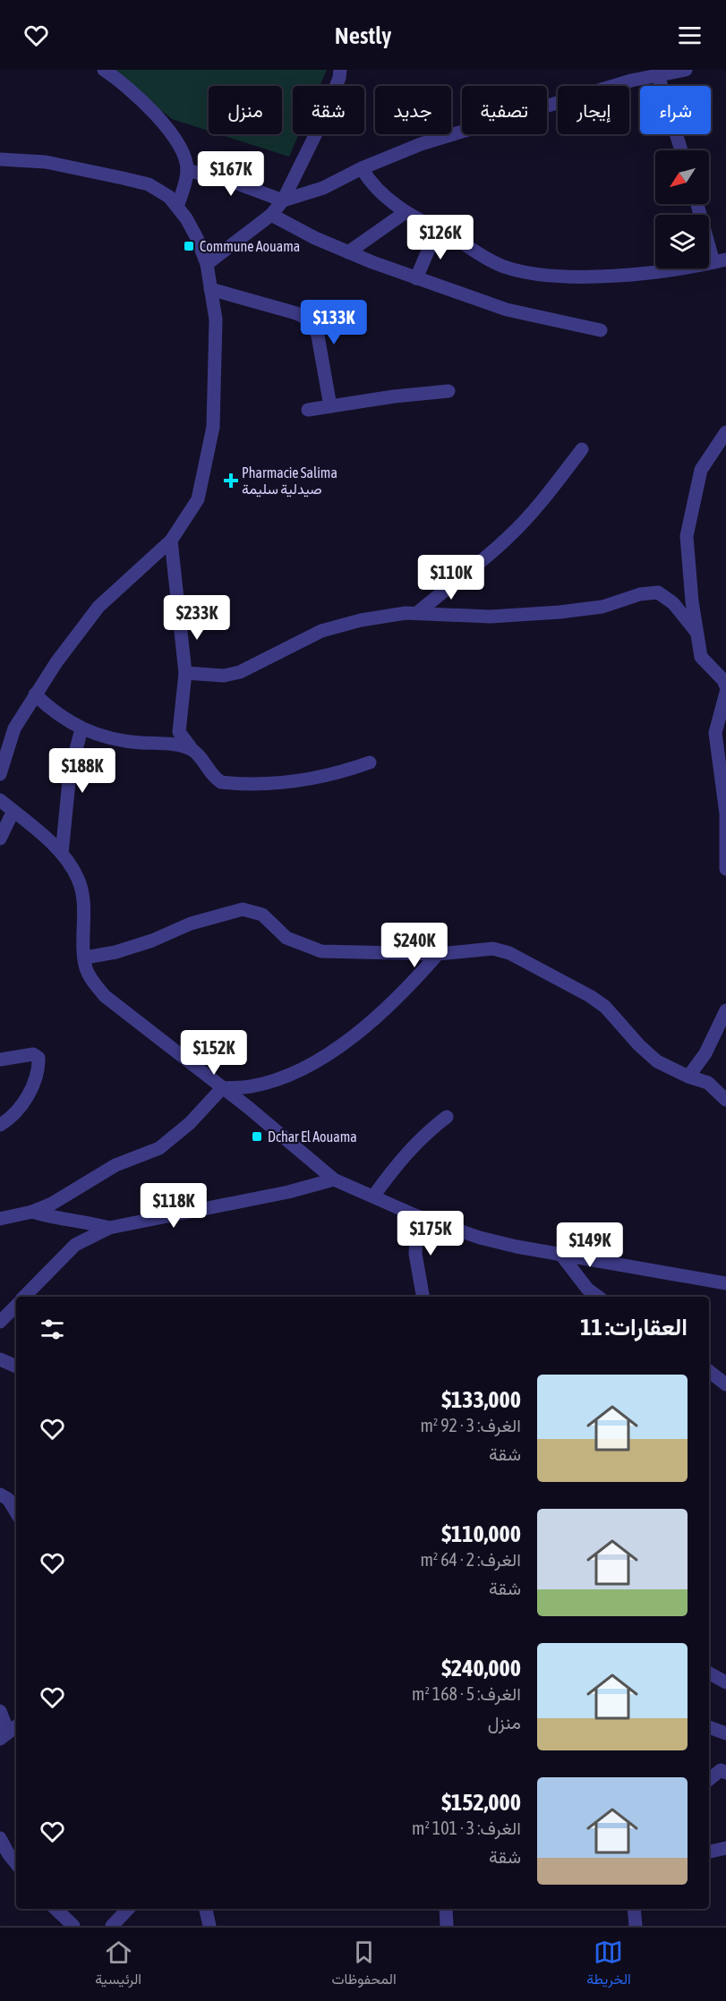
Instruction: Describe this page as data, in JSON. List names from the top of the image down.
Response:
{
  "places": {
    "transit": ["Commune Aouama", "Dchar El Aouama"],
    "health": ["Pharmacie Salima صيدلية سليمة"]
  },
  "north": "bottom left",
  "page": {
    "header": "Nestly",
    "chip": [
      "شراء",
      "إيجار",
      "تصفية",
      "جديد",
      "شقة",
      "منزل"
    ],
    "price": [
      "$167K",
      "$126K",
      "$133K",
      "$110K",
      "$233K",
      "$188K",
      "$240K",
      "$152K",
      "$118K",
      "$175K",
      "$149K"
    ],
    "heading": "العقارات: 11",
    "list": [
      {
        "name": "$133,000",
        "note": "الغرف: 3 · 92 m² · شقة"
      },
      {
        "name": "$110,000",
        "note": "الغرف: 2 · 64 m² · شقة"
      },
      {
        "name": "$240,000",
        "note": "الغرف: 5 · 168 m² · منزل"
      },
      {
        "name": "$152,000",
        "note": "الغرف: 3 · 101 m² · شقة"
      }
    ],
    "tabs": ["الخريطة", "المحفوظات", "الرئيسية"]
  }
}
